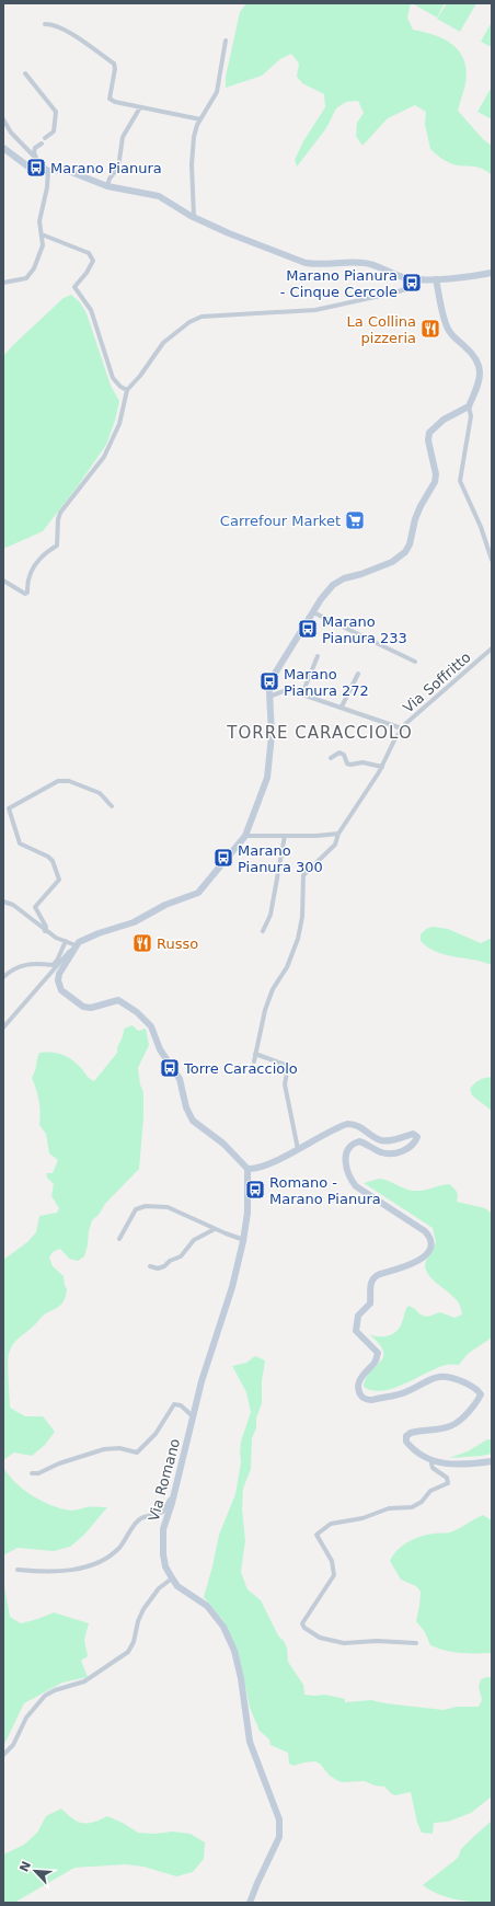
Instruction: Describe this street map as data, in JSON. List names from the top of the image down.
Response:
{
  "streets": {
    "street": ["Via Soffritto", "Via Romano"]
  },
  "districts": ["TORRE CARACCIOLO"],
  "places": {
    "bus stop": [
      "Marano Pianura",
      "Marano Pianura - Cinque Cercole",
      "Marano Pianura 233",
      "Marano Pianura 272",
      "Marano Pianura 300",
      "Torre Caracciolo",
      "Romano - Marano Pianura"
    ],
    "restaurant": ["La Collina pizzeria", "Russo"],
    "supermarket": ["Carrefour Market"]
  },
  "north": "top left"
}
